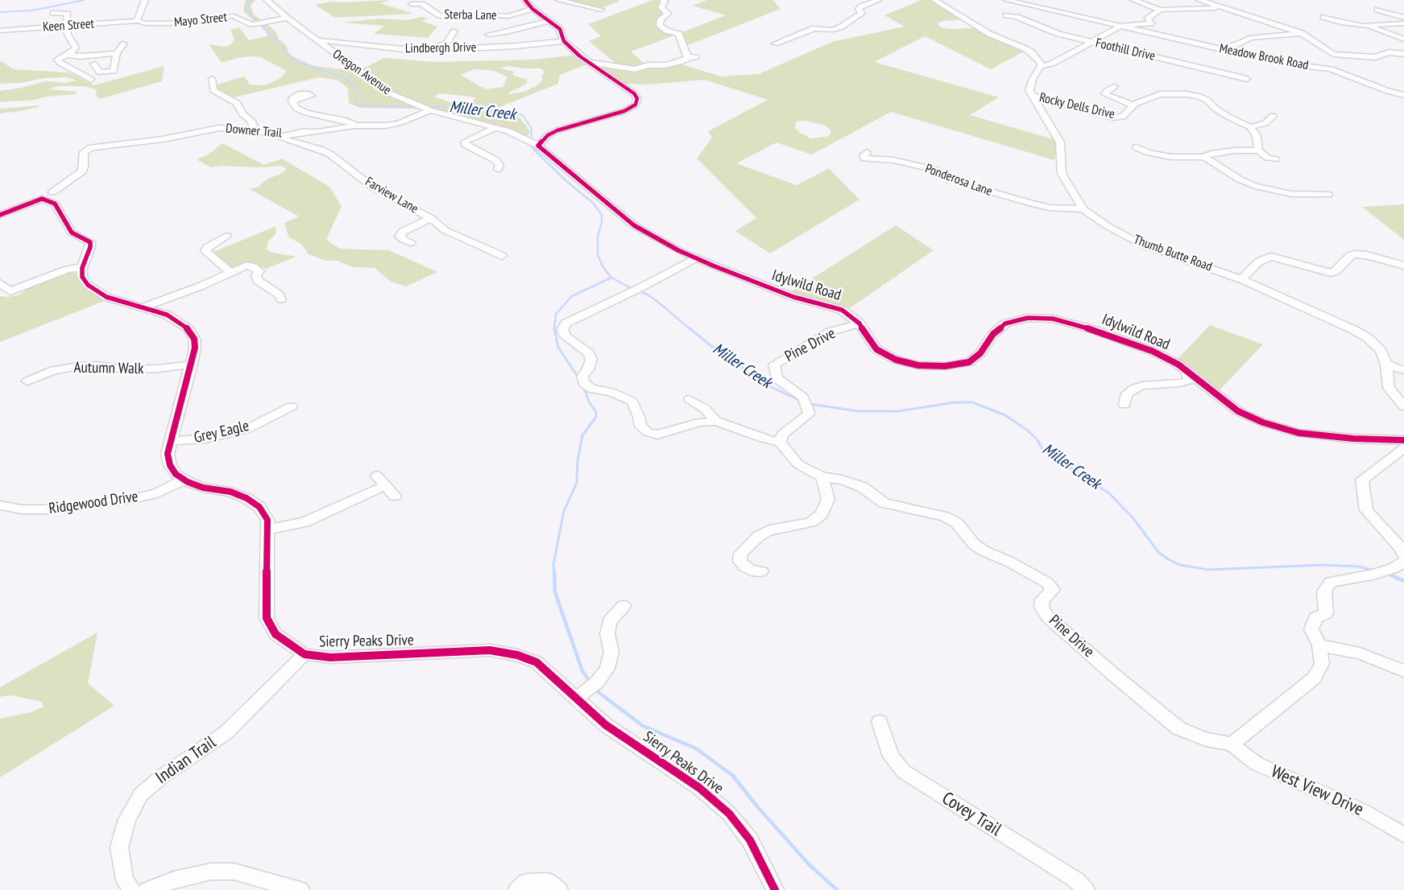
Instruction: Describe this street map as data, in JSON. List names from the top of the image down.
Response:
{
  "streets": {
    "street": [
      "Sterba Lane",
      "Mayo Street",
      "Keen Street",
      "Lindbergh Drive",
      "Foothill Drive",
      "Meadow Brook Road",
      "Oregon Avenue",
      "Rocky Dells Drive",
      "Downer Trail",
      "Ponderosa Lane",
      "Farview Lane",
      "Thumb Butte Road",
      "Idylwild Road",
      "Pine Drive",
      "Autumn Walk",
      "Grey Eagle",
      "Ridgewood Drive",
      "Sierry Peaks Drive",
      "Indian Trail",
      "West View Drive",
      "Covey Trail"
    ]
  },
  "crossings": [
    ["Mayo Street", "Keen Street"],
    ["Mayo Street", "Oregon Avenue"],
    ["Lindbergh Drive", "Oregon Avenue"],
    ["Oregon Avenue", "Downer Trail"],
    ["Oregon Avenue", "Idylwild Road"],
    ["Rocky Dells Drive", "Thumb Butte Road"],
    ["Downer Trail", "Farview Lane"],
    ["Ponderosa Lane", "Thumb Butte Road"],
    ["Idylwild Road", "Pine Drive"],
    ["Pine Drive", "West View Drive"],
    ["Autumn Walk", "Sierry Peaks Drive"],
    ["Grey Eagle", "Sierry Peaks Drive"],
    ["Ridgewood Drive", "Sierry Peaks Drive"],
    ["Sierry Peaks Drive", "Indian Trail"]
  ],
  "water": ["Miller Creek"]
}
